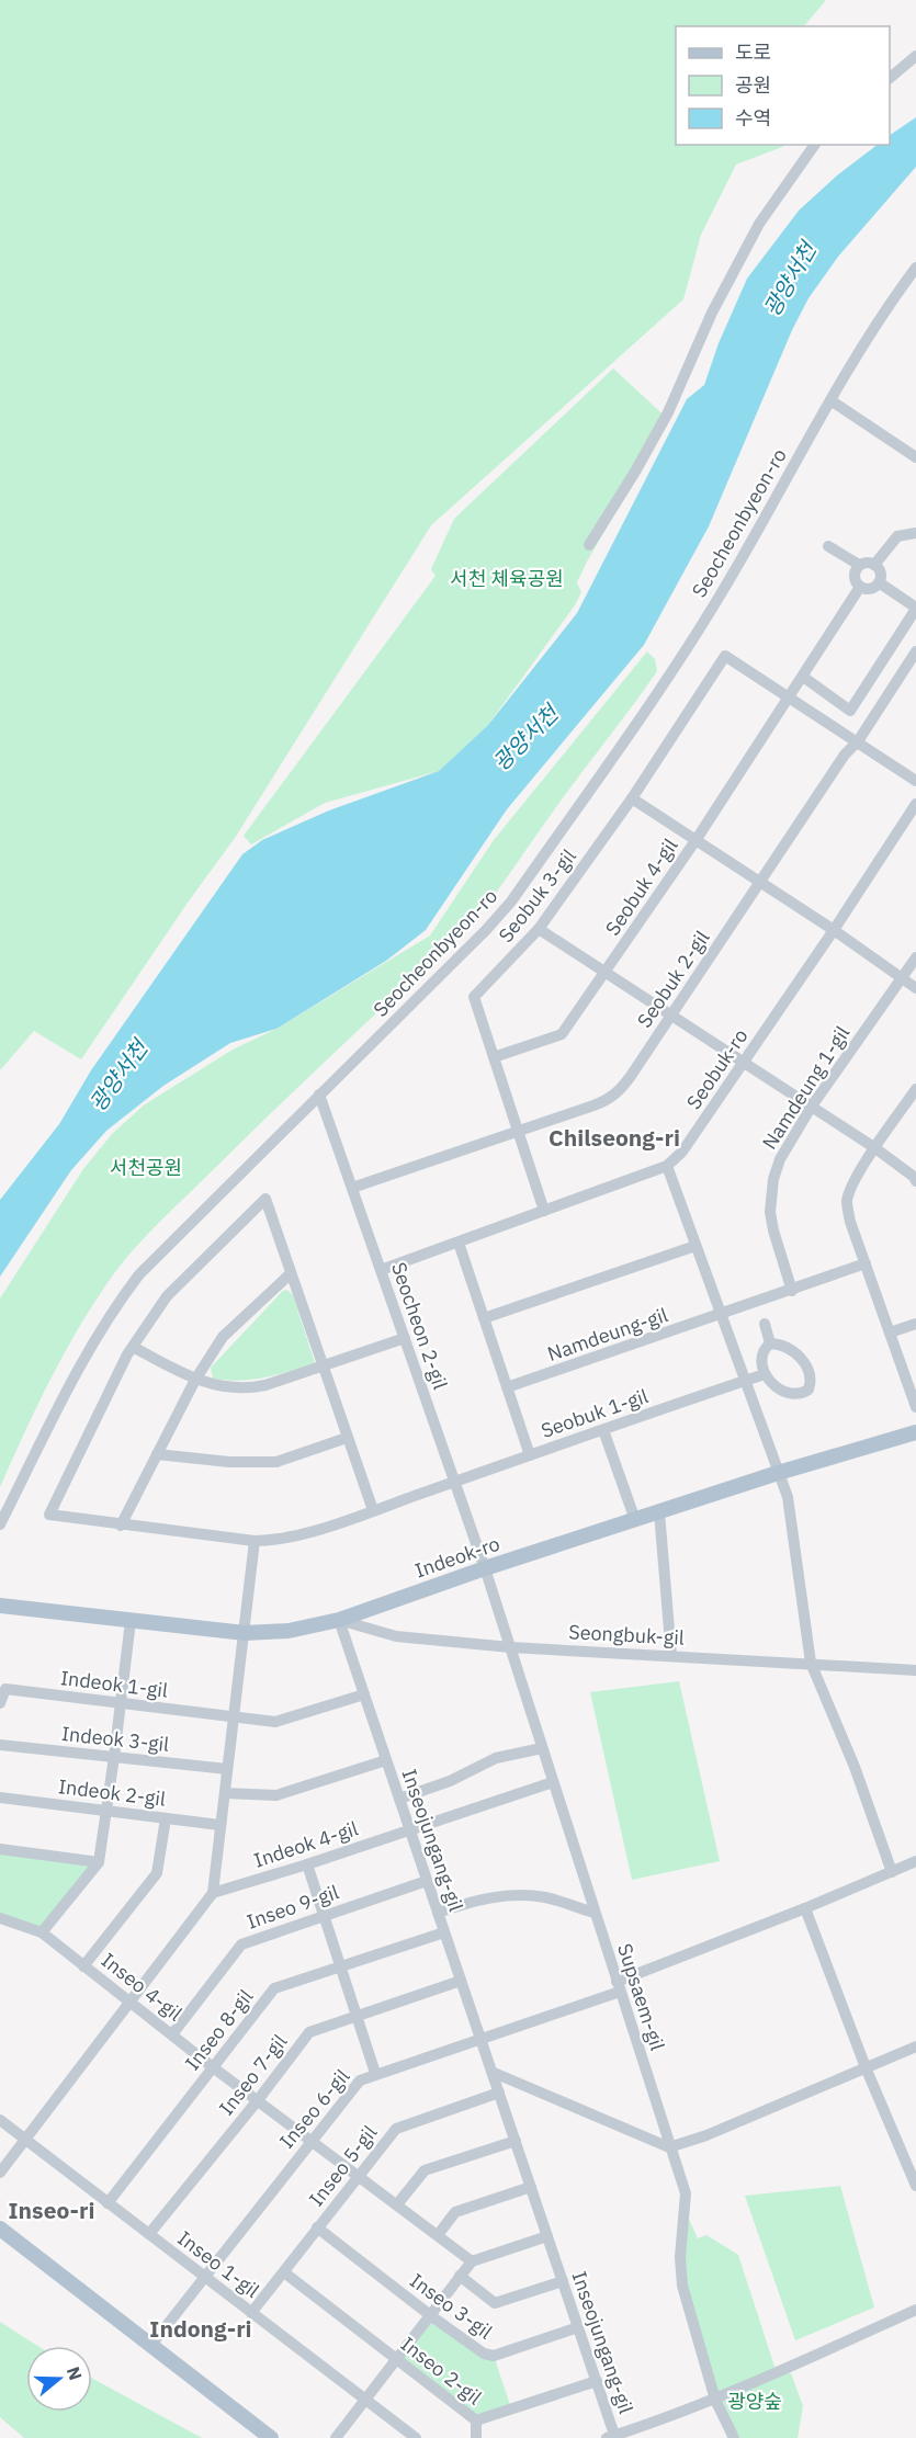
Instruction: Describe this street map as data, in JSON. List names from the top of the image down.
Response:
{
  "streets": {
    "main road": ["Indeok-ro"],
    "street": [
      "Seocheonbyeon-ro",
      "Seobuk 4-gil",
      "Seobuk 3-gil",
      "Seobuk 2-gil",
      "Seobuk-ro",
      "Namdeung 1-gil",
      "Seocheon 2-gil",
      "Namdeung-gil",
      "Seobuk 1-gil",
      "Seongbuk-gil",
      "Indeok 1-gil",
      "Indeok 3-gil",
      "Indeok 2-gil",
      "Inseojungang-gil",
      "Indeok 4-gil",
      "Inseo 9-gil",
      "Inseo 4-gil",
      "Supsaem-gil",
      "Inseo 8-gil",
      "Inseo 7-gil",
      "Inseo 6-gil",
      "Inseo 5-gil",
      "Inseo 1-gil",
      "Inseo 3-gil",
      "Inseo 2-gil"
    ]
  },
  "crossings": [
    ["Seocheonbyeon-ro", "Seocheon 2-gil"],
    ["Seobuk 4-gil", "Seobuk 3-gil"],
    ["Seobuk 3-gil", "Seobuk 2-gil"],
    ["Seobuk 3-gil", "Seobuk-ro"],
    ["Seobuk 2-gil", "Seocheon 2-gil"],
    ["Seobuk-ro", "Seocheon 2-gil"],
    ["Namdeung 1-gil", "Namdeung-gil"],
    ["Seocheon 2-gil", "Seobuk 1-gil"],
    ["Seocheon 2-gil", "Indeok-ro"],
    ["Seocheon 2-gil", "Supsaem-gil"],
    ["Indeok-ro", "Seongbuk-gil"],
    ["Indeok-ro", "Inseojungang-gil"],
    ["Indeok-ro", "Supsaem-gil"],
    ["Seongbuk-gil", "Inseojungang-gil"],
    ["Seongbuk-gil", "Supsaem-gil"],
    ["Indeok 2-gil", "Inseo 4-gil"],
    ["Inseojungang-gil", "Indeok 4-gil"],
    ["Inseojungang-gil", "Inseo 9-gil"],
    ["Inseojungang-gil", "Inseo 8-gil"],
    ["Inseojungang-gil", "Inseo 7-gil"],
    ["Inseojungang-gil", "Inseo 6-gil"],
    ["Inseojungang-gil", "Inseo 5-gil"],
    ["Inseojungang-gil", "Inseo 3-gil"],
    ["Inseojungang-gil", "Inseo 2-gil"],
    ["Indeok 4-gil", "Supsaem-gil"],
    ["Inseo 9-gil", "Inseo 4-gil"],
    ["Inseo 4-gil", "Inseo 8-gil"],
    ["Inseo 4-gil", "Inseo 7-gil"],
    ["Inseo 4-gil", "Inseo 6-gil"],
    ["Inseo 4-gil", "Inseo 5-gil"],
    ["Supsaem-gil", "Inseo 6-gil"],
    ["Inseo 8-gil", "Inseo 1-gil"],
    ["Inseo 7-gil", "Inseo 1-gil"],
    ["Inseo 6-gil", "Inseo 1-gil"],
    ["Inseo 5-gil", "Inseo 1-gil"],
    ["Inseo 5-gil", "Inseo 3-gil"],
    ["Inseo 5-gil", "Inseo 2-gil"]
  ],
  "districts": ["Chilseong-ri", "Inseo-ri", "Indong-ri"],
  "water": ["광양서천"],
  "parks": ["서천 체육공원", "서천공원", "광양숲"],
  "legend": ["도로", "공원", "수역"],
  "north": "right"
}
